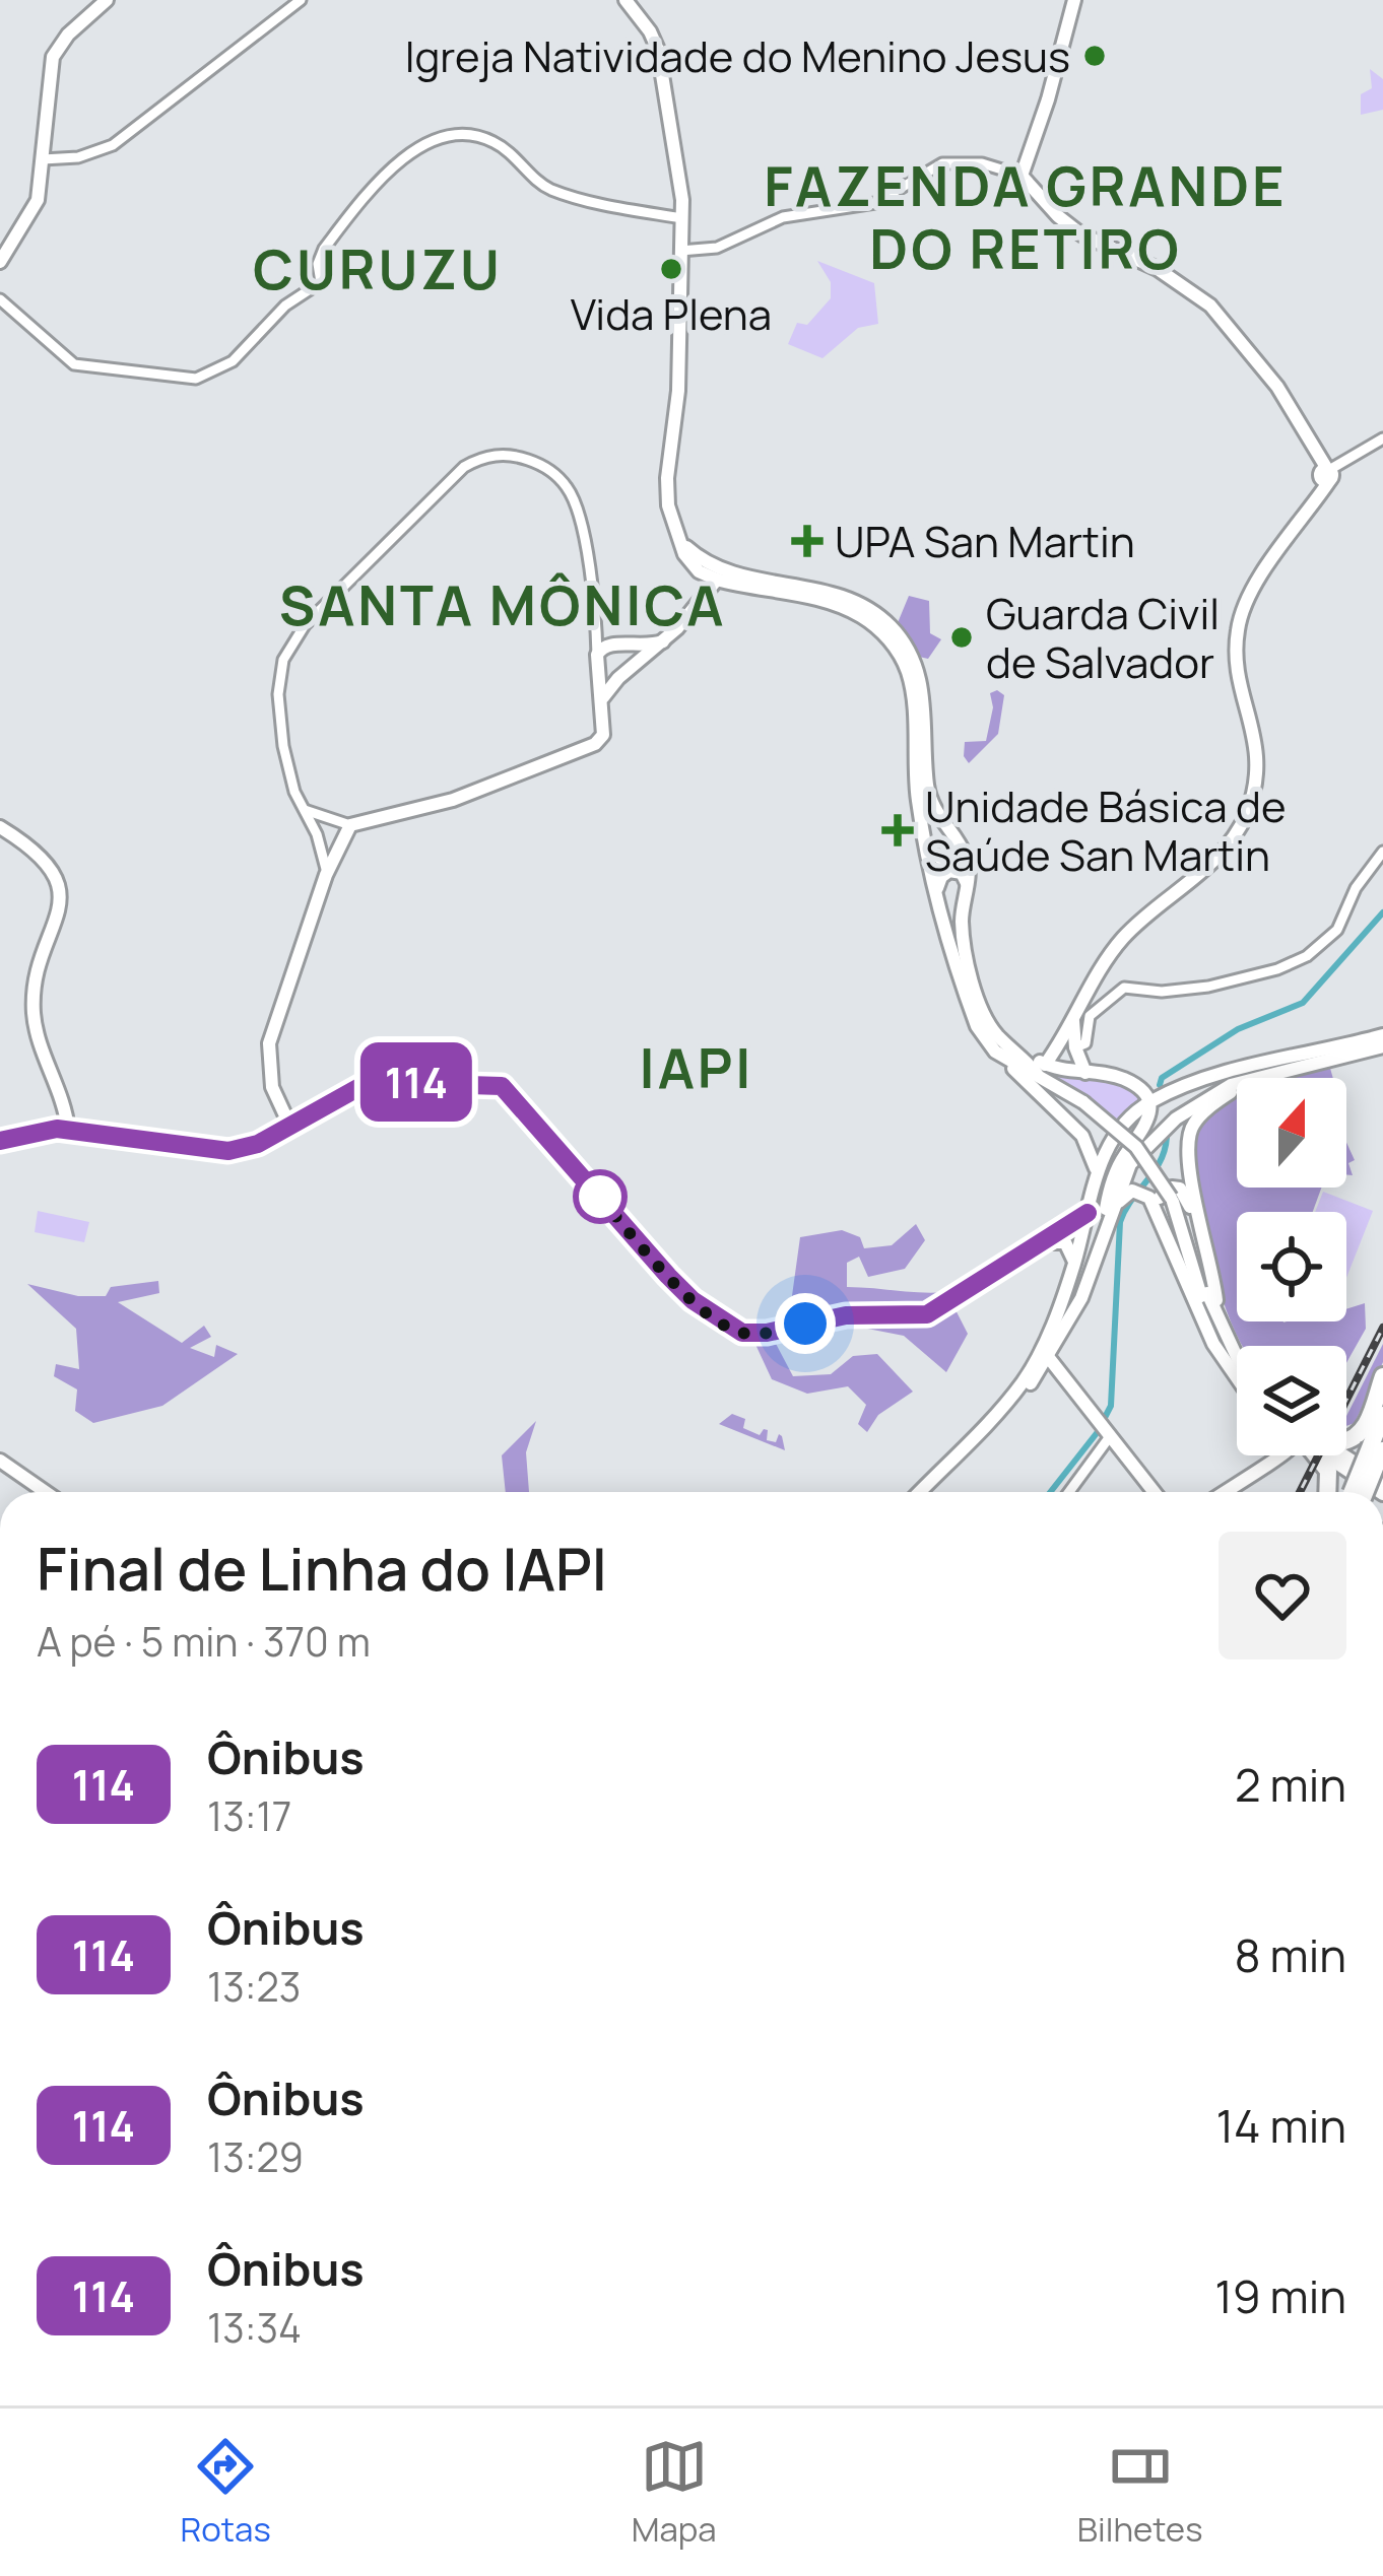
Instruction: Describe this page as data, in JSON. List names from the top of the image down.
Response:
{
  "districts": [
    "FAZENDA GRANDE DO RETIRO",
    "CURUZU",
    "SANTA MÔNICA",
    "IAPI"
  ],
  "places": {
    "other": ["Igreja Natividade do Menino Jesus", "Vida Plena", "Guarda Civil de Salvador"],
    "health": ["UPA San Martin", "Unidade Básica de Saúde San Martin"]
  },
  "lines": ["bus line 114"],
  "north": "top",
  "page": {
    "on_map": "114",
    "heading": ["Final de Linha do IAPI", "A pé · 5 min · 370 m"],
    "list": [
      {
        "mark": "114",
        "name": "Ônibus",
        "note": "13:17",
        "value": "2 min"
      },
      {
        "mark": "114",
        "name": "Ônibus",
        "note": "13:23",
        "value": "8 min"
      },
      {
        "mark": "114",
        "name": "Ônibus",
        "note": "13:29",
        "value": "14 min"
      },
      {
        "mark": "114",
        "name": "Ônibus",
        "note": "13:34",
        "value": "19 min"
      }
    ],
    "tabs": ["Rotas", "Mapa", "Bilhetes"]
  }
}
